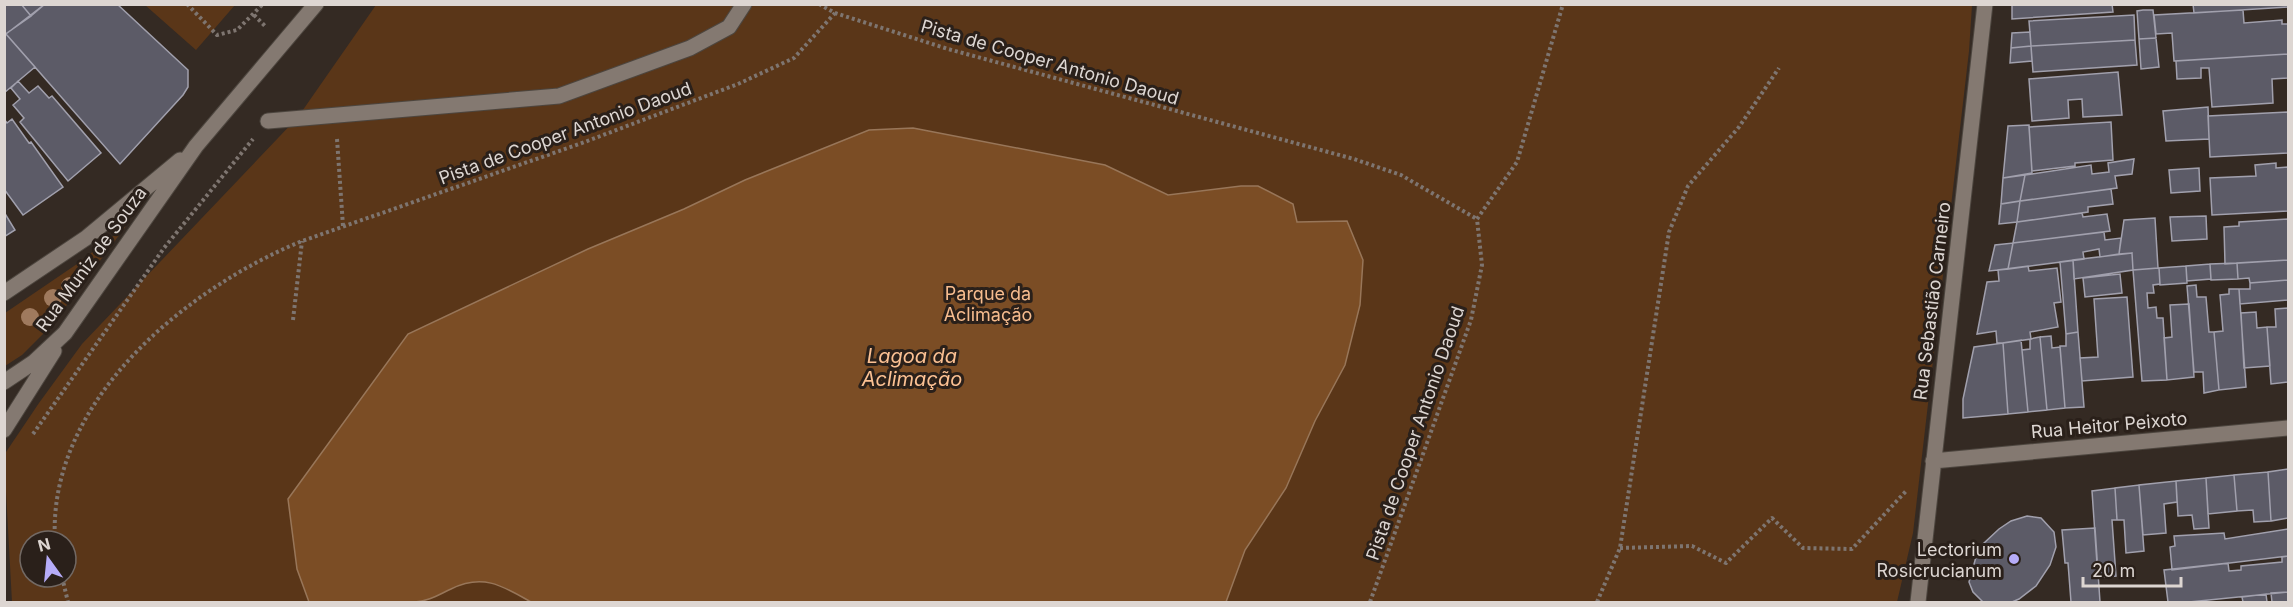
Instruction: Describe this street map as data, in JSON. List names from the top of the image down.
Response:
{
  "streets": {
    "street": ["Rua Muniz de Souza", "Rua Sebastião Carneiro", "Rua Heitor Peixoto"],
    "path": ["Pista de Cooper Antonio Daoud"]
  },
  "crossings": [
    ["Rua Sebastião Carneiro", "Rua Heitor Peixoto"]
  ],
  "water": ["Lagoa da Aclimação"],
  "parks": ["Parque da Aclimação"],
  "places": ["Lectorium Rosicrucianum"],
  "scale_bar": "20 m",
  "north": "top"
}
